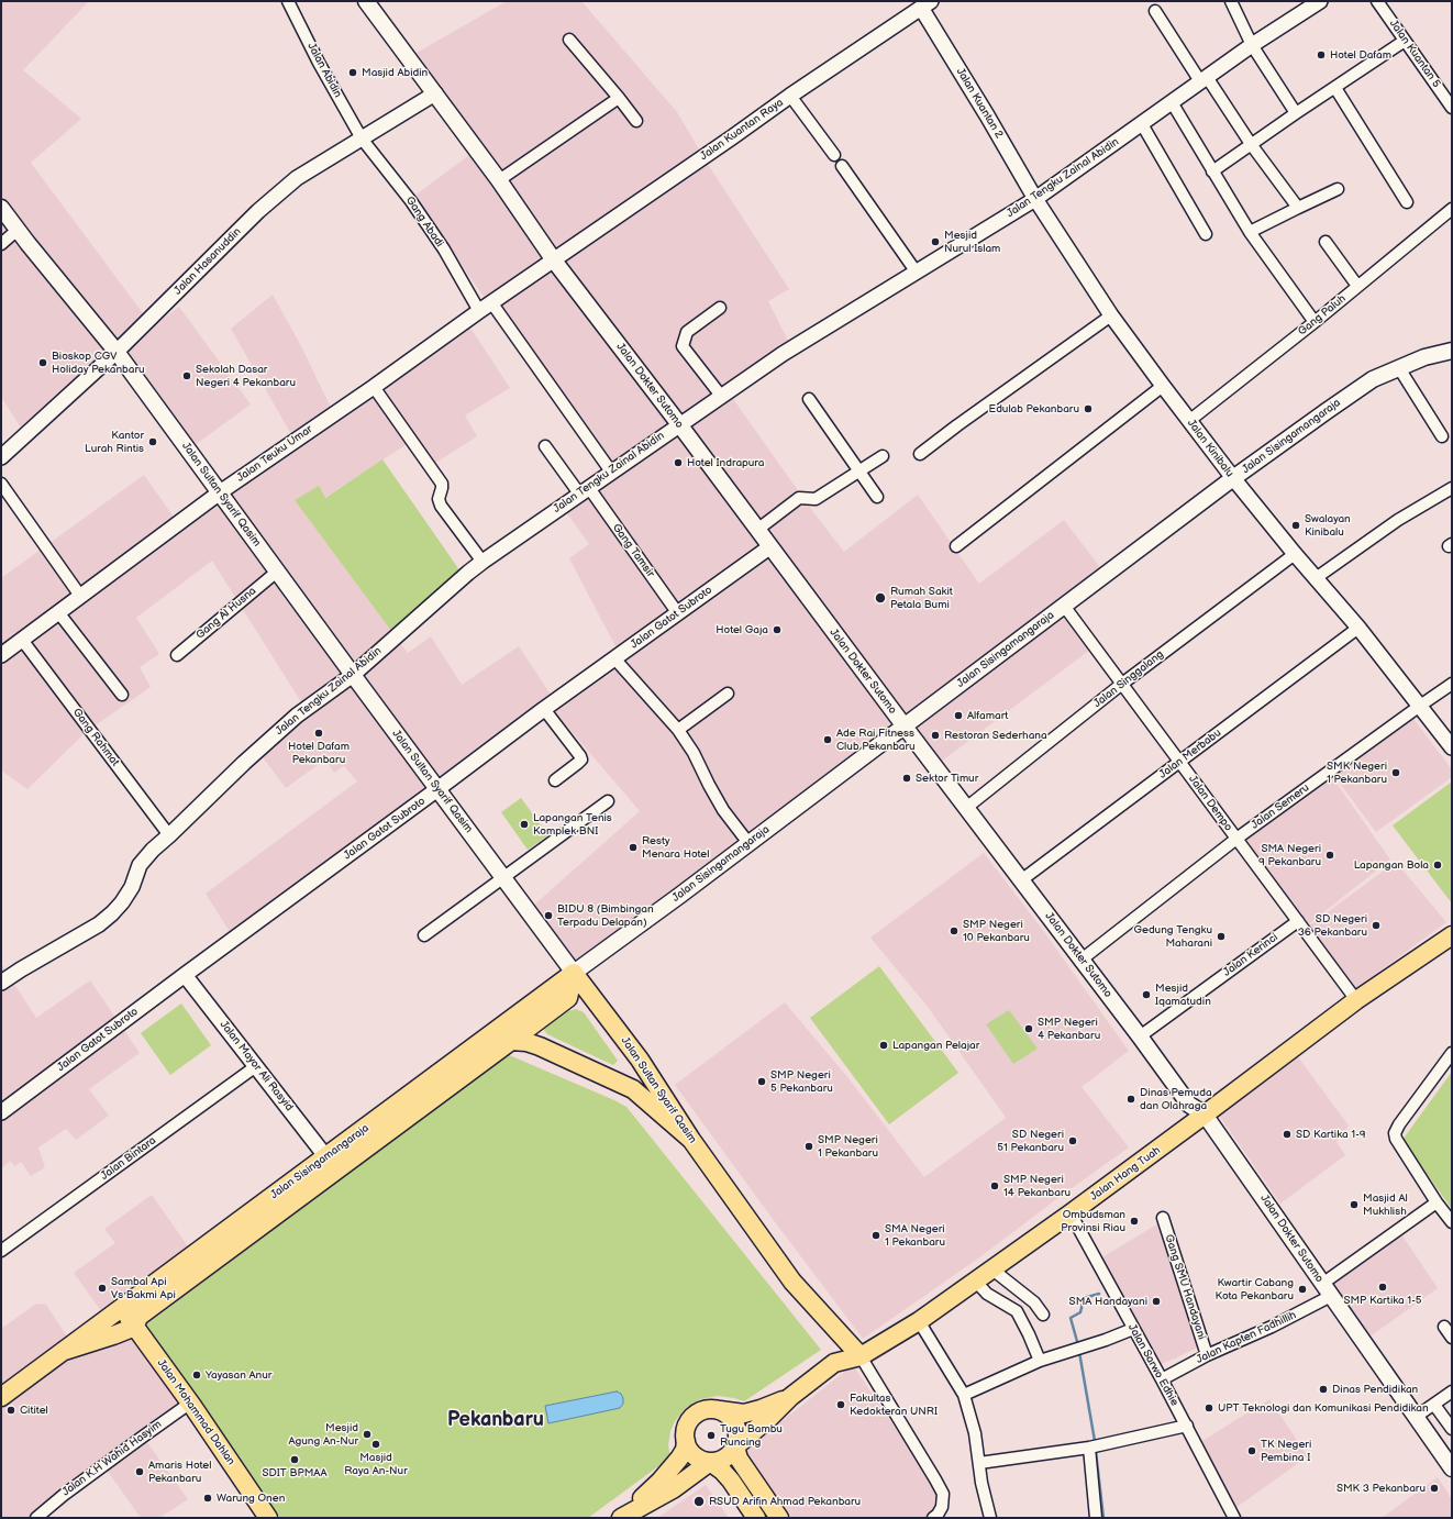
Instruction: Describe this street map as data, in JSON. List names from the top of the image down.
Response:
{
  "streets": {
    "main road": [
      "Jalan Dokter Sutomo",
      "Jalan Sisingamangaraja",
      "Jalan Sultan Syarif Qasim",
      "Jalan Hang Tuah",
      "Jalan Mohammad Dahlan"
    ],
    "street": [
      "Jalan Kuantan 5",
      "Jalan Abidin",
      "Jalan Kuantan 2",
      "Jalan Kuantan Raya",
      "Jalan Tengku Zainal Abidin",
      "Gang Abadi",
      "Jalan Hasanuddin",
      "Gang Paluh",
      "Jalan Kinibalu",
      "Jalan Teuku Umar",
      "Gang Tamsir",
      "Gang Al Husna",
      "Jalan Gatot Subroto",
      "Jalan Singgalang",
      "Gang Rahmat",
      "Jalan Merbabu",
      "Jalan Dempo",
      "Jalan Semeru",
      "Jalan Kerinci",
      "Jalan Mayor Ali Rasyid",
      "Jalan Bintara",
      "Gang SMU Handayani",
      "Jalan Kapten Fadhillih",
      "Jalan Sarwo Edhie",
      "Jalan K.H Wahid Hasyim"
    ]
  },
  "crossings": [
    ["Jalan Abidin", "Gang Abadi"],
    ["Jalan Abidin", "Jalan Hasanuddin"],
    ["Jalan Kuantan 2", "Jalan Kuantan Raya"],
    ["Jalan Kuantan 2", "Jalan Tengku Zainal Abidin"],
    ["Jalan Kuantan 2", "Jalan Kinibalu"],
    ["Jalan Kuantan Raya", "Jalan Dokter Sutomo"],
    ["Jalan Kuantan Raya", "Jalan Teuku Umar"],
    ["Jalan Tengku Zainal Abidin", "Jalan Dokter Sutomo"],
    ["Jalan Tengku Zainal Abidin", "Jalan Kinibalu"],
    ["Jalan Tengku Zainal Abidin", "Jalan Sultan Syarif Qasim"],
    ["Jalan Tengku Zainal Abidin", "Gang Tamsir"],
    ["Jalan Tengku Zainal Abidin", "Gang Rahmat"],
    ["Gang Abadi", "Jalan Hasanuddin"],
    ["Gang Abadi", "Jalan Teuku Umar"],
    ["Jalan Hasanuddin", "Jalan Dokter Sutomo"],
    ["Jalan Hasanuddin", "Jalan Sultan Syarif Qasim"],
    ["Gang Paluh", "Jalan Kinibalu"],
    ["Jalan Dokter Sutomo", "Jalan Sisingamangaraja"],
    ["Jalan Dokter Sutomo", "Jalan Teuku Umar"],
    ["Jalan Dokter Sutomo", "Jalan Gatot Subroto"],
    ["Jalan Dokter Sutomo", "Jalan Singgalang"],
    ["Jalan Dokter Sutomo", "Jalan Merbabu"],
    ["Jalan Dokter Sutomo", "Jalan Semeru"],
    ["Jalan Dokter Sutomo", "Jalan Kerinci"],
    ["Jalan Dokter Sutomo", "Jalan Hang Tuah"],
    ["Jalan Dokter Sutomo", "Jalan Kapten Fadhillih"],
    ["Jalan Sisingamangaraja", "Jalan Kinibalu"],
    ["Jalan Sisingamangaraja", "Jalan Sultan Syarif Qasim"],
    ["Jalan Sisingamangaraja", "Jalan Dempo"],
    ["Jalan Sisingamangaraja", "Jalan Mayor Ali Rasyid"],
    ["Jalan Sisingamangaraja", "Jalan Mohammad Dahlan"],
    ["Jalan Kinibalu", "Jalan Singgalang"],
    ["Jalan Kinibalu", "Jalan Merbabu"],
    ["Jalan Kinibalu", "Jalan Semeru"],
    ["Jalan Teuku Umar", "Jalan Sultan Syarif Qasim"],
    ["Jalan Teuku Umar", "Gang Rahmat"],
    ["Jalan Sultan Syarif Qasim", "Gang Al Husna"],
    ["Jalan Sultan Syarif Qasim", "Jalan Gatot Subroto"],
    ["Jalan Sultan Syarif Qasim", "Jalan Hang Tuah"],
    ["Gang Tamsir", "Jalan Gatot Subroto"],
    ["Jalan Gatot Subroto", "Jalan Mayor Ali Rasyid"],
    ["Jalan Singgalang", "Jalan Dempo"],
    ["Jalan Merbabu", "Jalan Dempo"],
    ["Jalan Dempo", "Jalan Semeru"],
    ["Jalan Dempo", "Jalan Kerinci"],
    ["Jalan Dempo", "Jalan Hang Tuah"],
    ["Jalan Mayor Ali Rasyid", "Jalan Bintara"],
    ["Jalan Hang Tuah", "Jalan Sarwo Edhie"],
    ["Gang SMU Handayani", "Jalan Kapten Fadhillih"],
    ["Jalan Kapten Fadhillih", "Jalan Sarwo Edhie"],
    ["Jalan Mohammad Dahlan", "Jalan K.H Wahid Hasyim"]
  ],
  "districts": ["Pekanbaru"],
  "places": [
    "Hotel Dafam",
    "Masjid Abidin",
    "Mesjid Nurul Islam",
    "Bioskop CGV Holiday Pekanbaru",
    "Sekolah Dasar Negeri 4 Pekanbaru",
    "Edulab Pekanbaru",
    "Kantor Lurah Rintis",
    "Hotel Indrapura",
    "Swalayan Kinibalu",
    "Rumah Sakit Petala Bumi",
    "Hotel Gaja",
    "Alfamart",
    "Hotel Dafam Pekanbaru",
    "Restoran Sederhana",
    "Ade Rai Fitness Club Pekanbaru",
    "SMK Negeri 1 Pekanbaru",
    "Sektor Timur",
    "Lapangan Tenis Komplek BNI",
    "Resty Menara Hotel",
    "SMA Negeri 9 Pekanbaru",
    "Lapangan Bola",
    "BIDU 8 (Bimbingan Terpadu Delapan)",
    "SD Negeri 36 Pekanbaru",
    "SMP Negeri 10 Pekanbaru",
    "Gedung Tengku Maharani",
    "Mesjid Iqamatudin",
    "SMP Negeri 4 Pekanbaru",
    "Lapangan Pelajar",
    "SMP Negeri 5 Pekanbaru",
    "Dinas Pemuda dan Olahraga",
    "SD Kartika 1-9",
    "SD Negeri 51 Pekanbaru",
    "SMP Negeri 1 Pekanbaru",
    "SMP Negeri 14 Pekanbaru",
    "Masjid Al Mukhlish",
    "Ombudsman Provinsi Riau",
    "SMA Negeri 1 Pekanbaru",
    "SMP Kartika 1-5",
    "Sambal Api Vs Bakmi Api",
    "Kwartir Cabang Kota Pekanbaru",
    "SMA Handayani",
    "Yayasan Anur",
    "Dinas Pendidikan",
    "Fakultas Kedokteran UNRI",
    "UPT Teknologi dan Komunikasi Pendidikan",
    "Cititel",
    "Mesjid Agung An-Nur",
    "Tugu Bambu Runcing",
    "Masjid Raya An-Nur",
    "TK Negeri Pembina I",
    "SDIT BPMAA",
    "Amaris Hotel Pekanbaru",
    "SMK 3 Pekanbaru",
    "Warung Onen",
    "RSUD Arifin Ahmad Pekanbaru"
  ]
}
